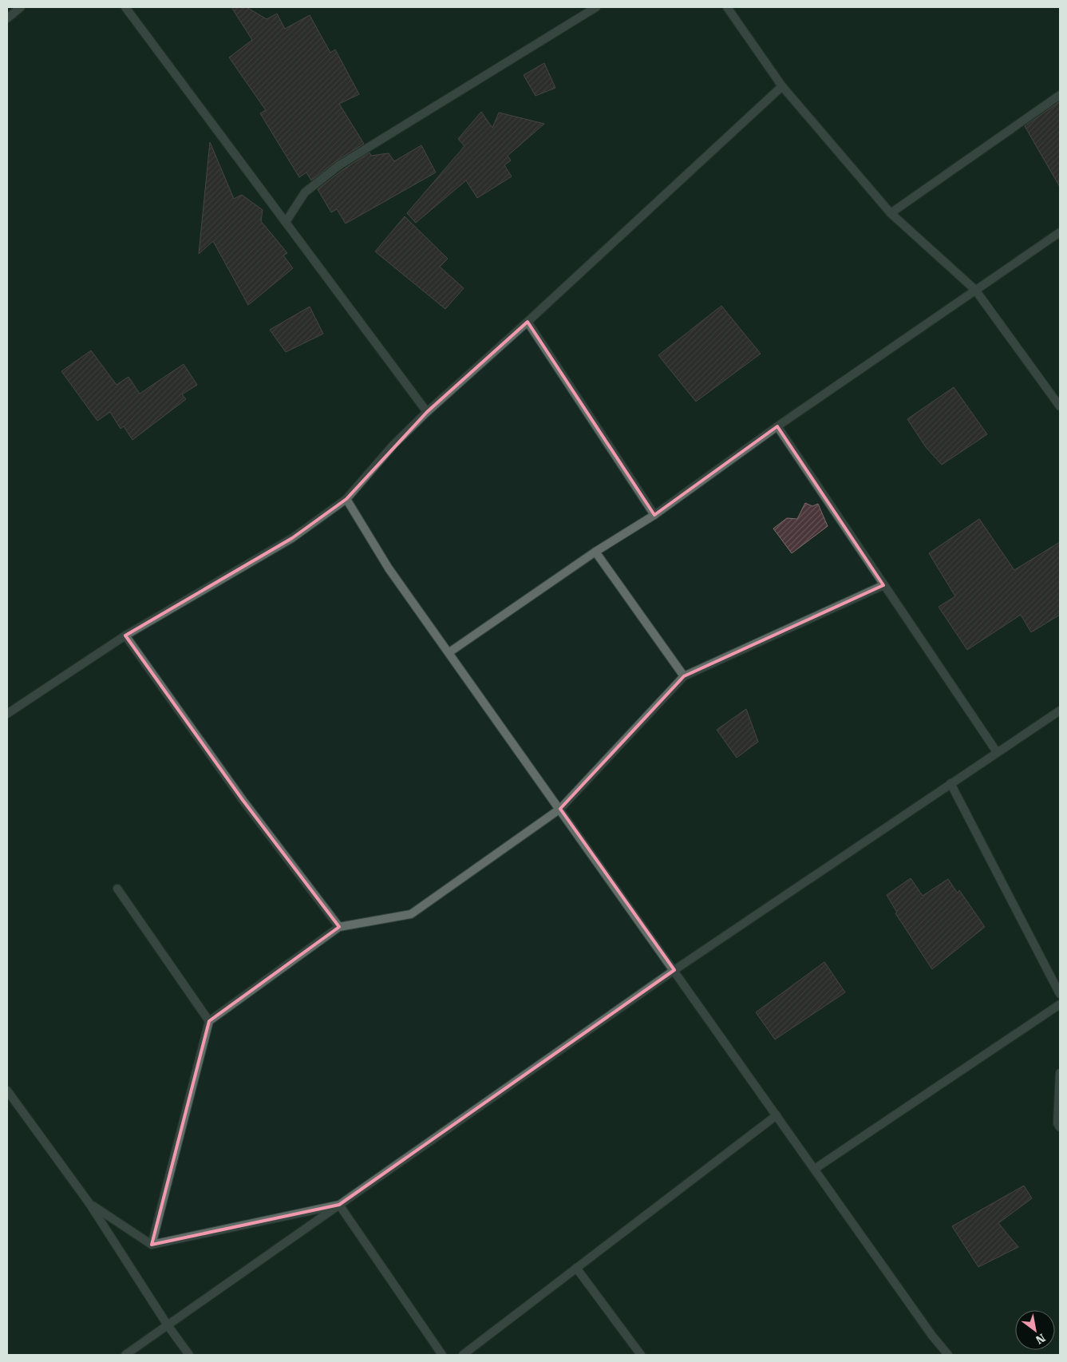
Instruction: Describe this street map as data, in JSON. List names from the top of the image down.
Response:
{
  "north": "bottom right"
}
